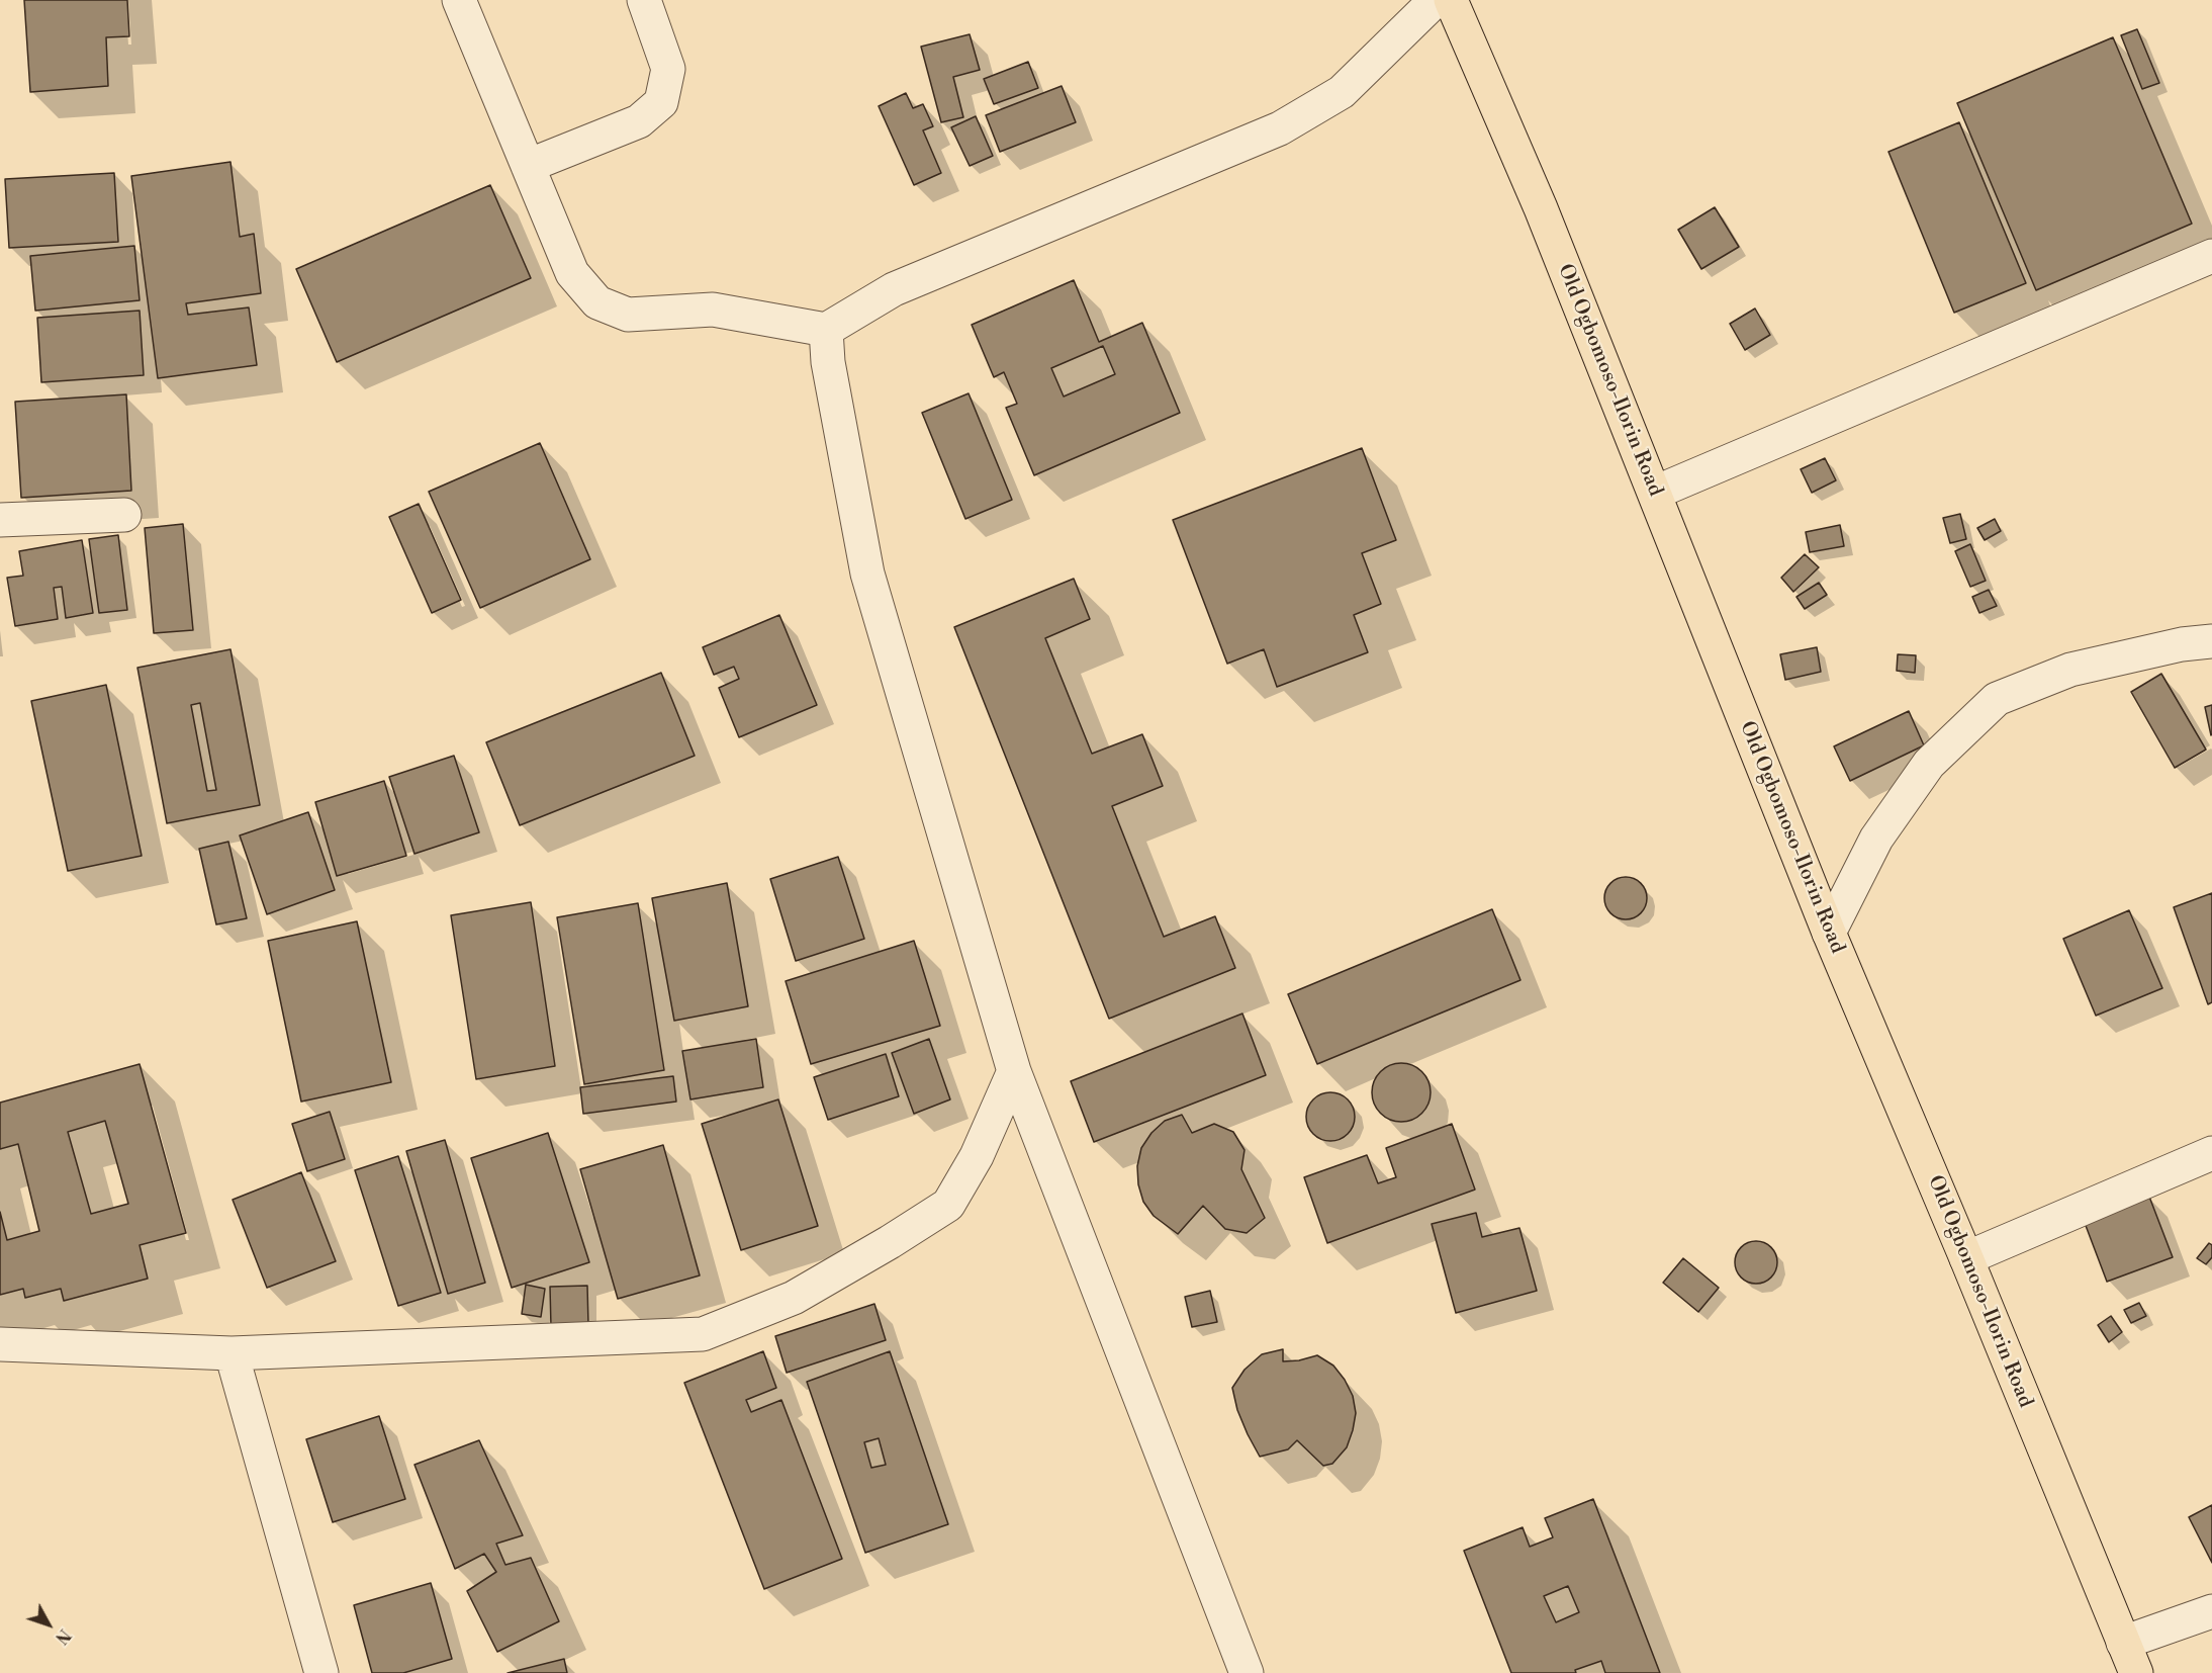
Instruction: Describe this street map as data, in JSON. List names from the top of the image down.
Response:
{
  "streets": {
    "highway": ["Old Ogbomoso-Ilorin Road"]
  },
  "north": "bottom right"
}
